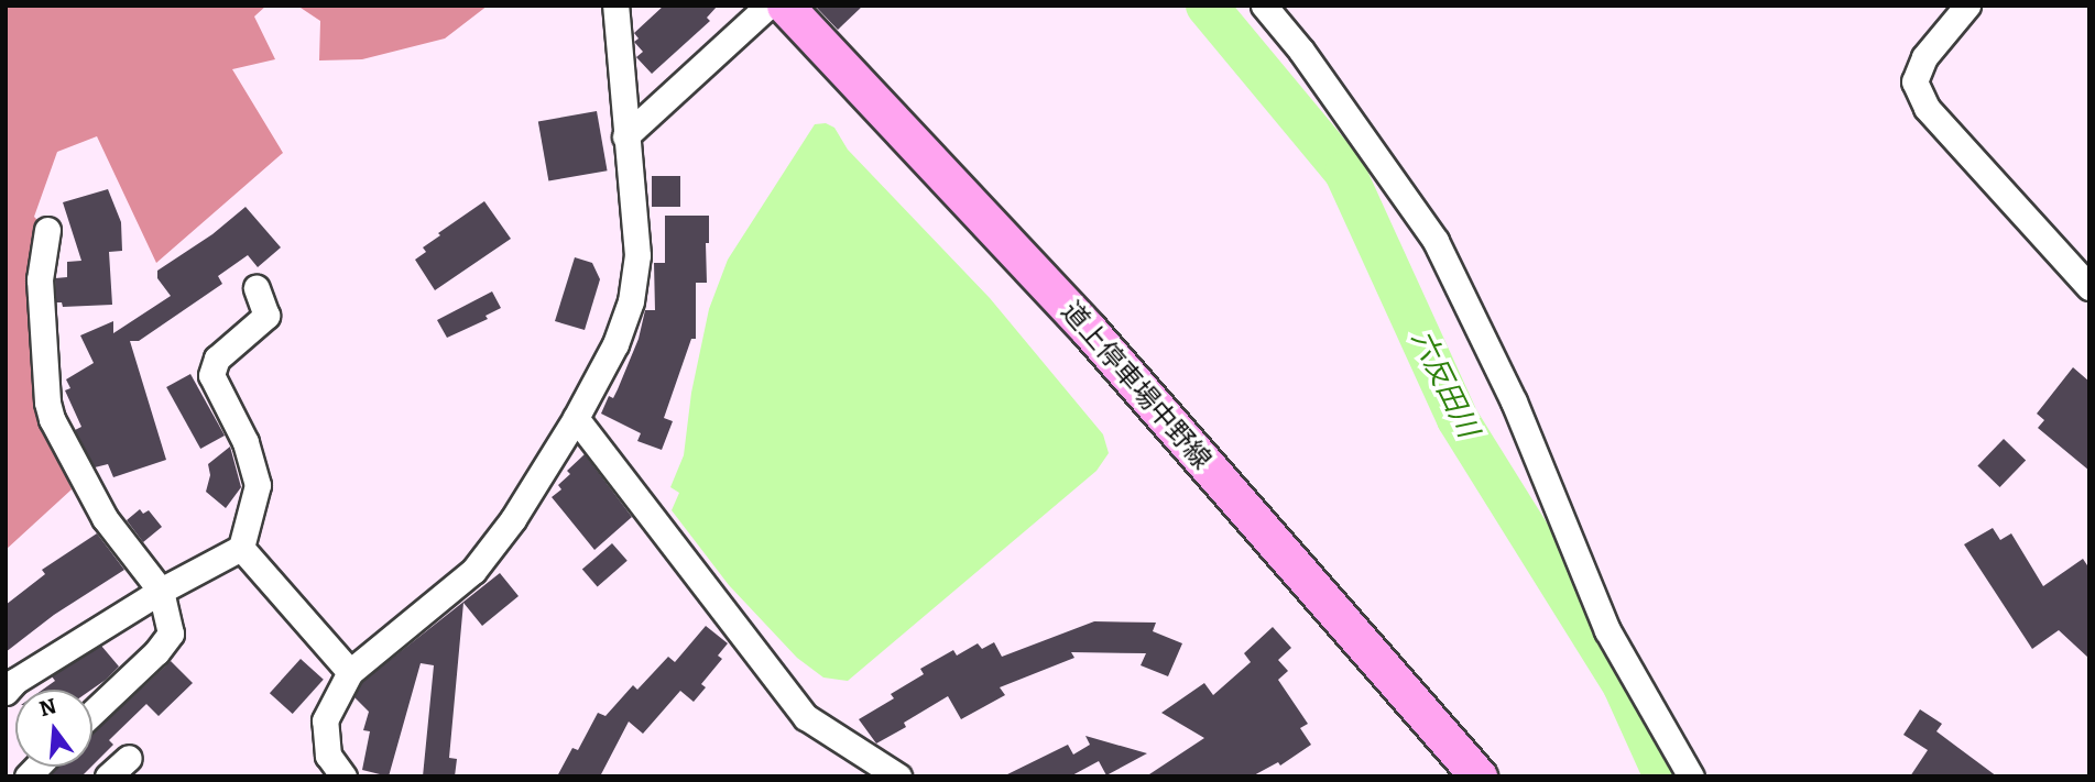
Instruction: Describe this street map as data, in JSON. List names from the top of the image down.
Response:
{
  "streets": {
    "main road": ["道上停車場中野線"]
  },
  "water": ["六反田川"],
  "north": "top"
}
